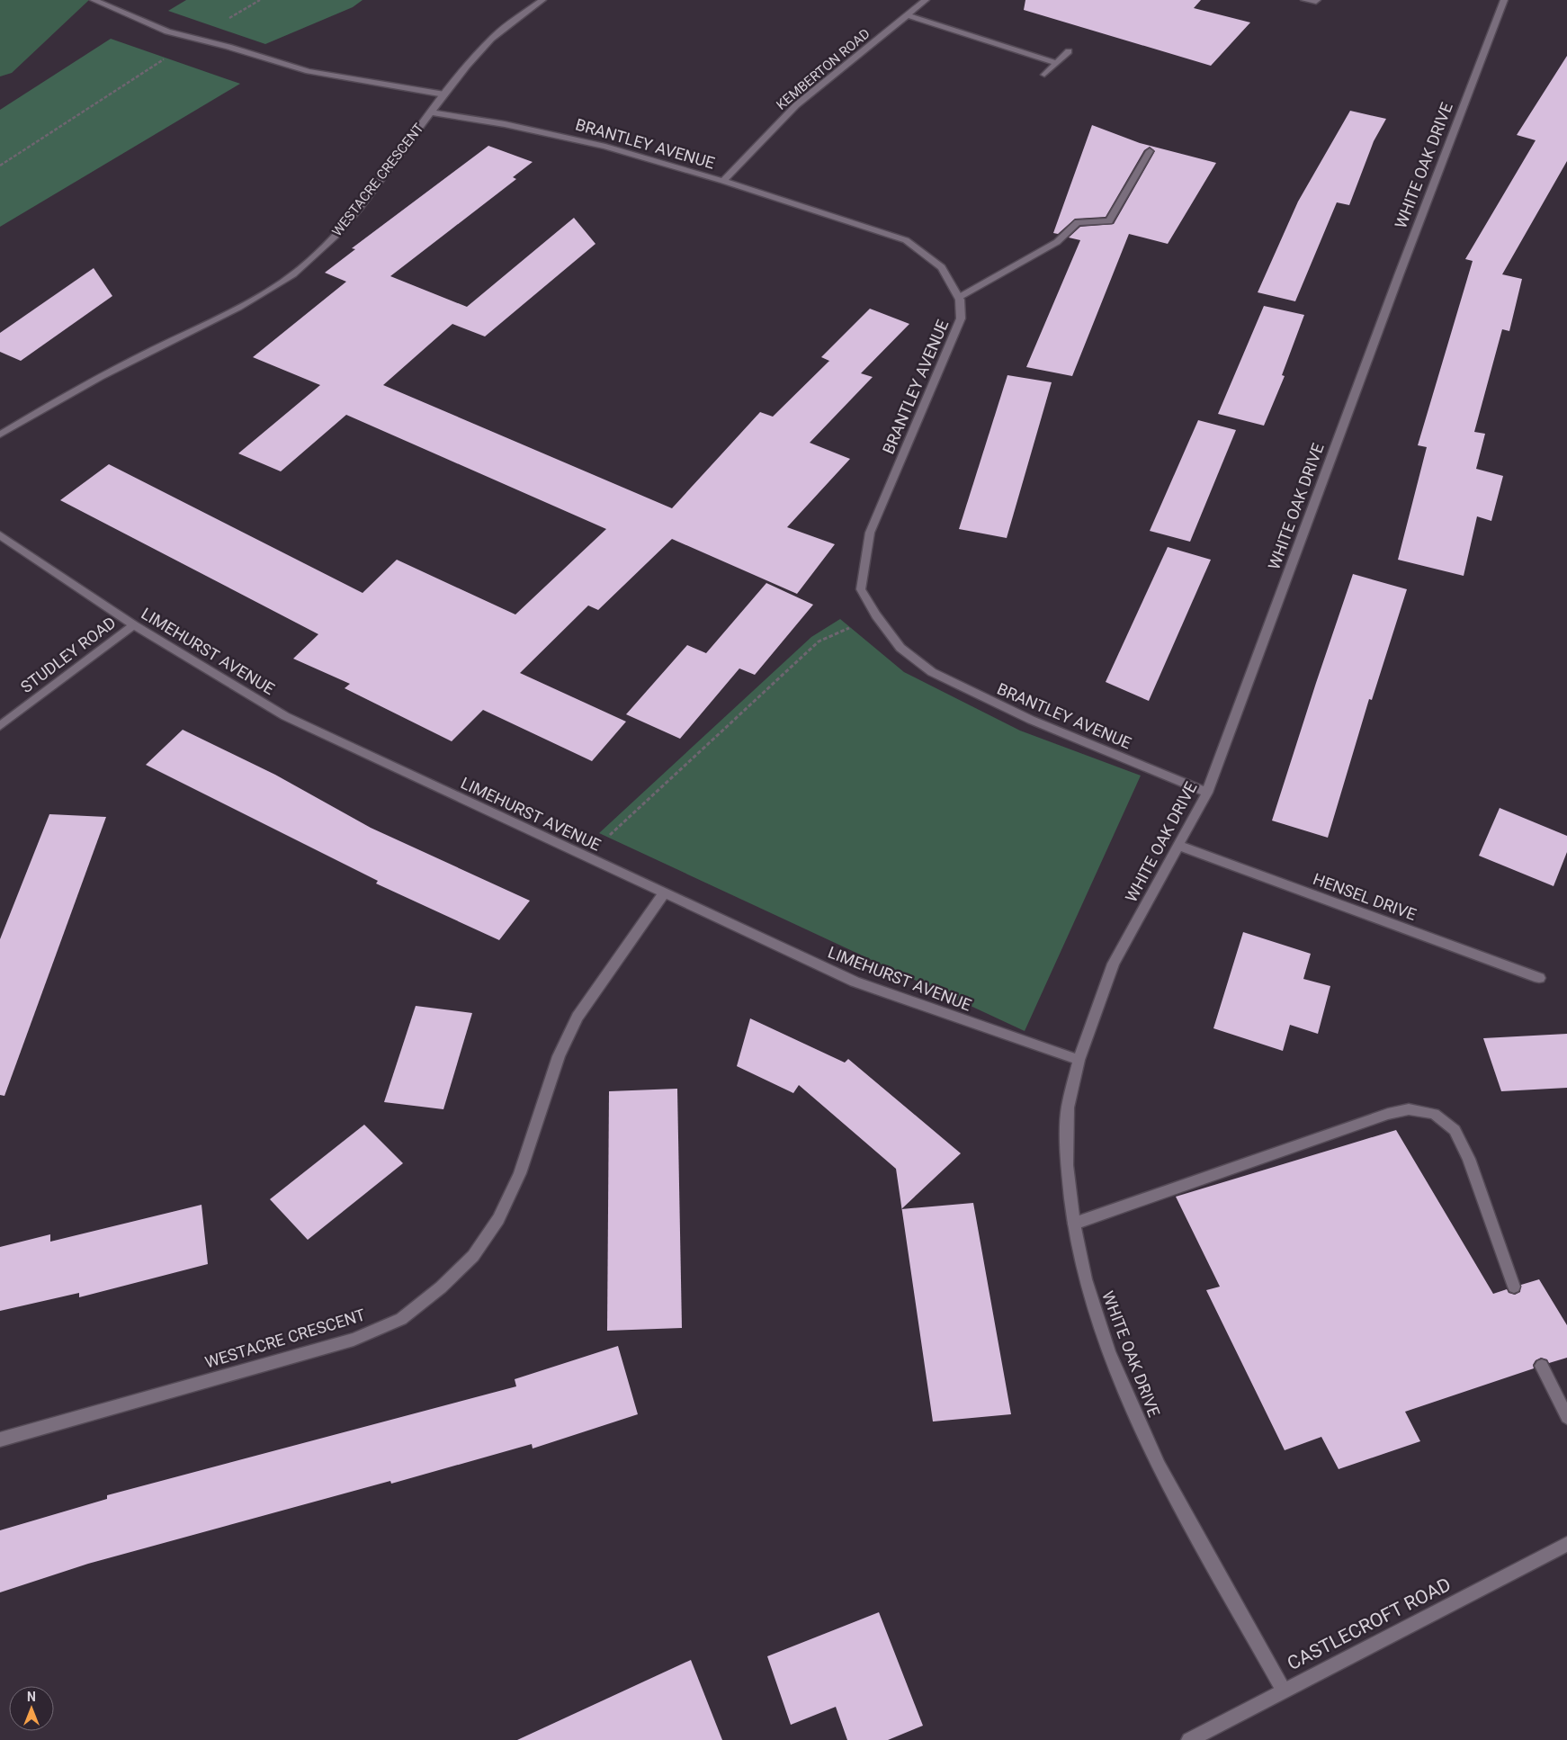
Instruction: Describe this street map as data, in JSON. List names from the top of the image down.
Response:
{
  "streets": {
    "street": [
      "KEMBERTON ROAD",
      "BRANTLEY AVENUE",
      "WHITE OAK DRIVE",
      "WESTACRE CRESCENT",
      "LIMEHURST AVENUE",
      "STUDLEY ROAD",
      "HENSEL DRIVE",
      "CASTLECROFT ROAD"
    ]
  },
  "crossings": [
    ["KEMBERTON ROAD", "BRANTLEY AVENUE"],
    ["BRANTLEY AVENUE", "WHITE OAK DRIVE"],
    ["BRANTLEY AVENUE", "WESTACRE CRESCENT"],
    ["WHITE OAK DRIVE", "LIMEHURST AVENUE"],
    ["WHITE OAK DRIVE", "HENSEL DRIVE"],
    ["WHITE OAK DRIVE", "CASTLECROFT ROAD"],
    ["WESTACRE CRESCENT", "LIMEHURST AVENUE"],
    ["LIMEHURST AVENUE", "STUDLEY ROAD"]
  ],
  "north": "top"
}
